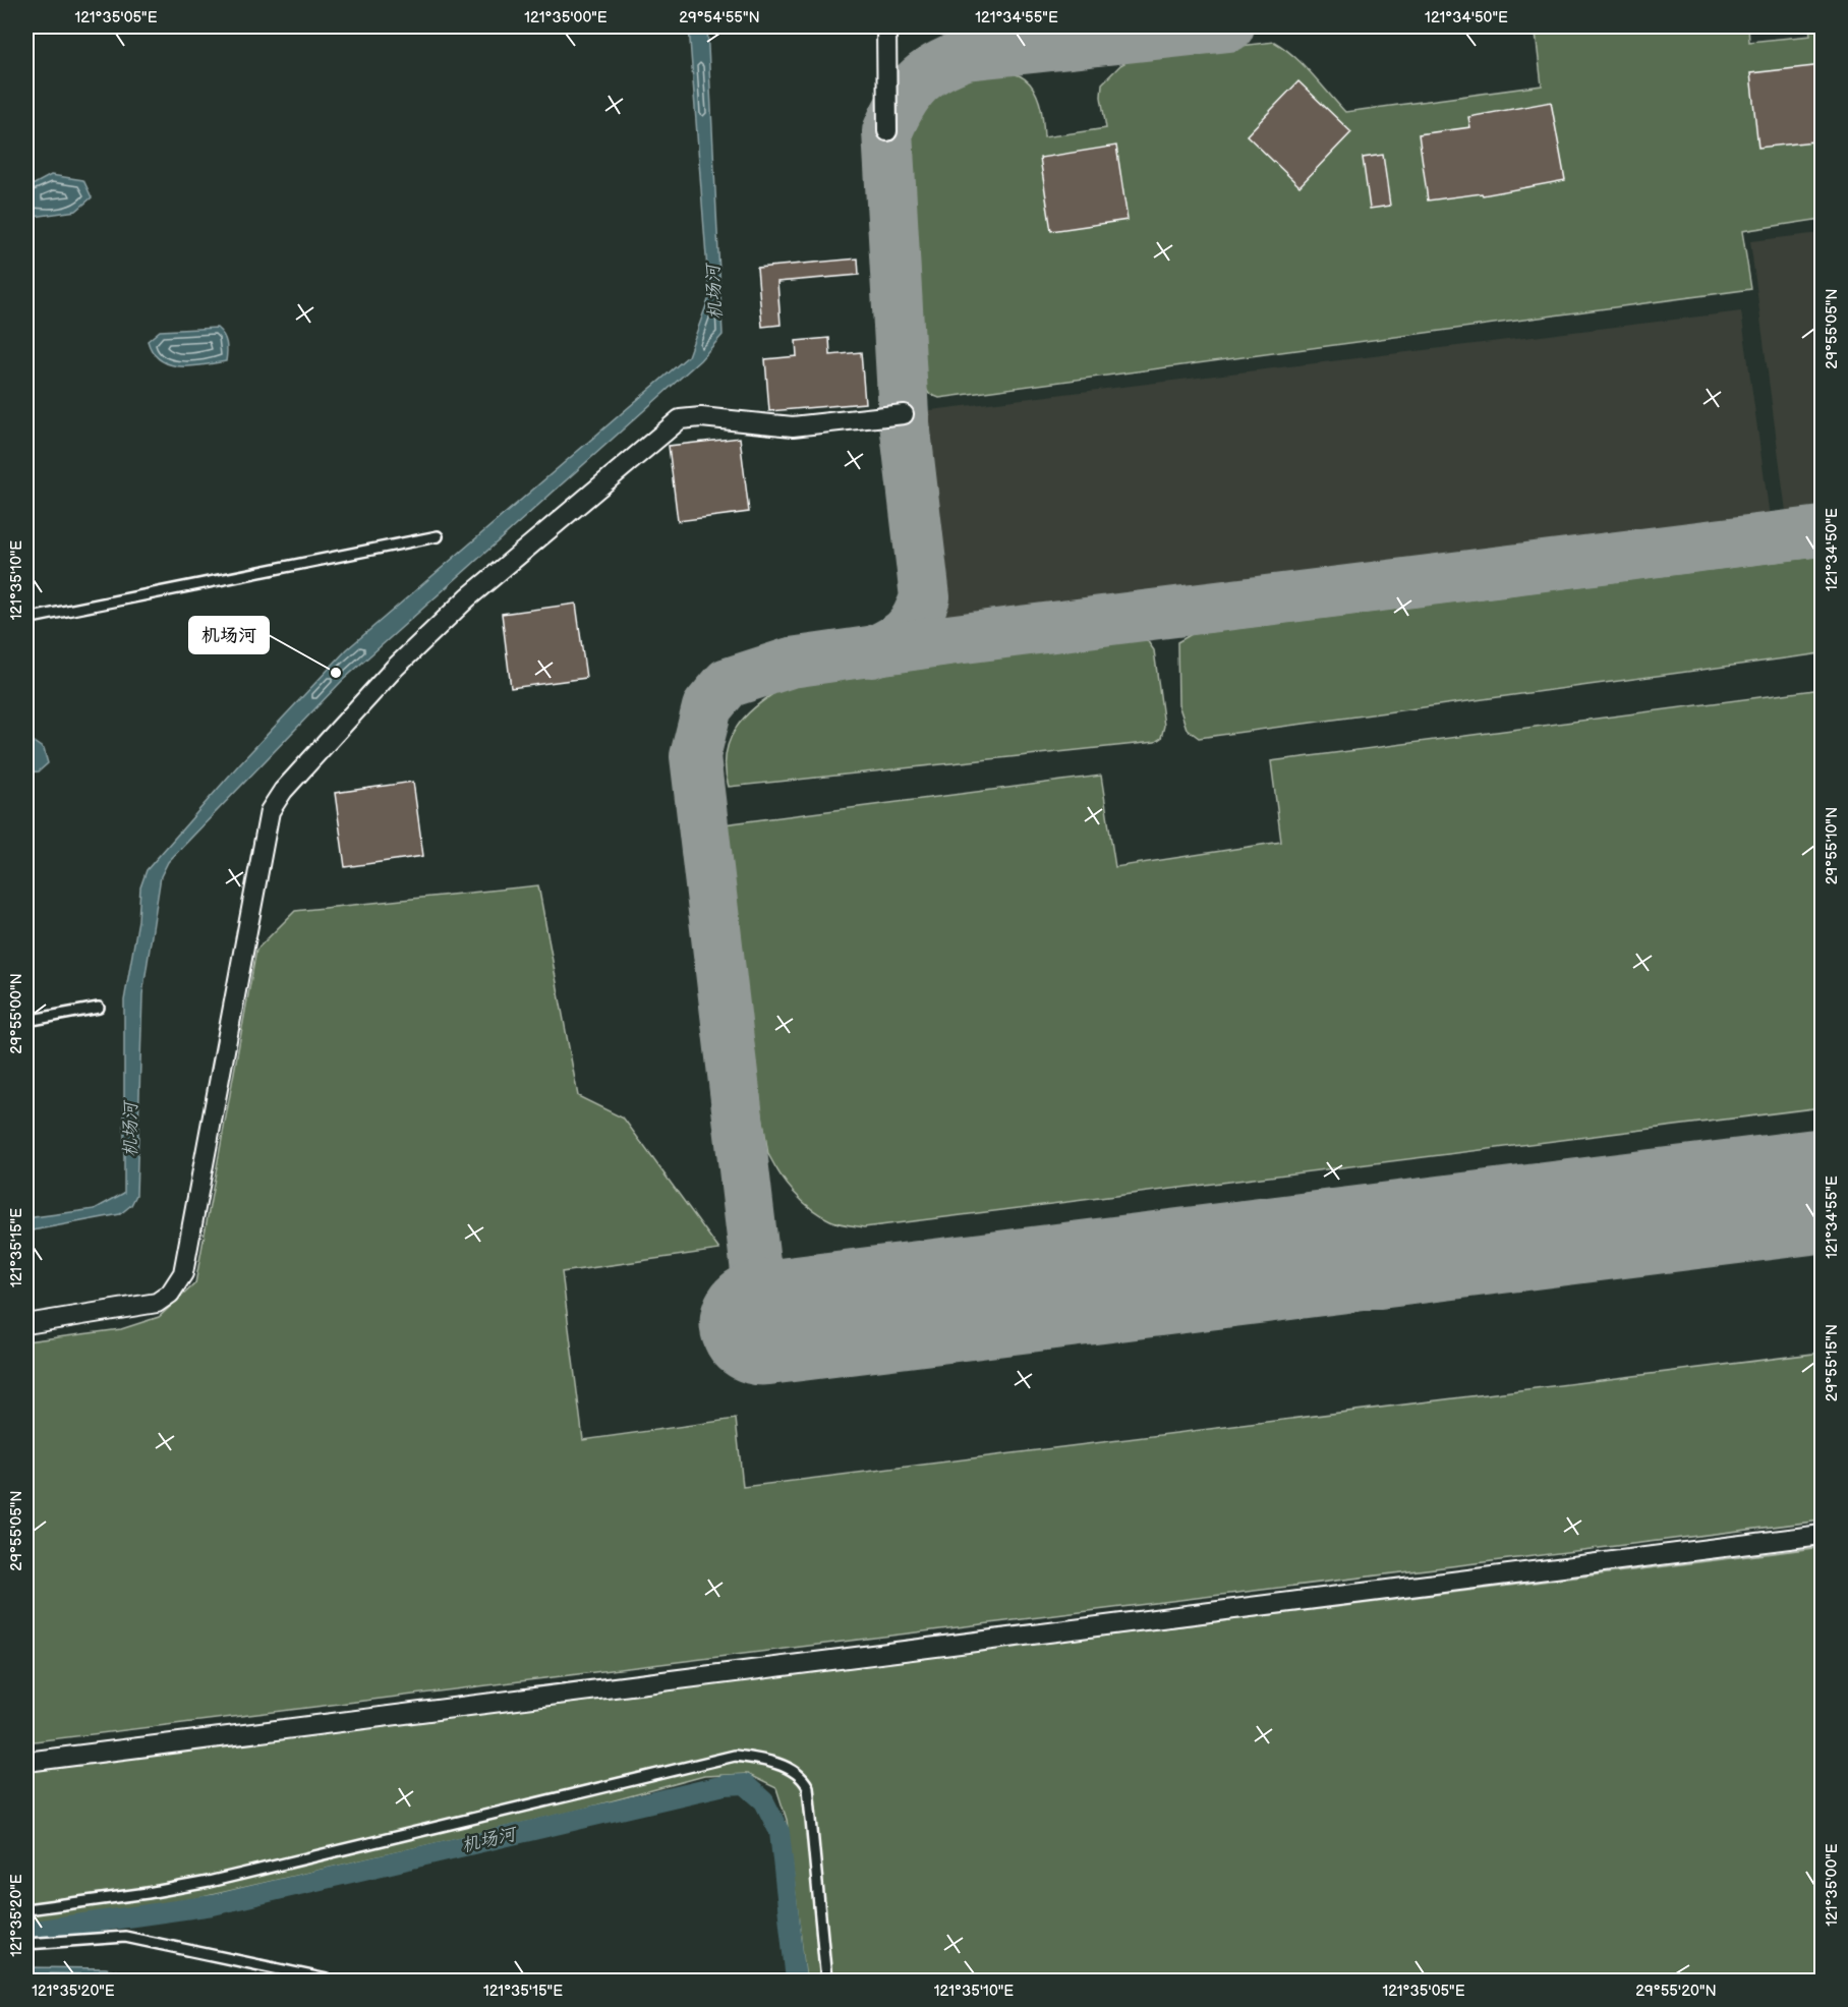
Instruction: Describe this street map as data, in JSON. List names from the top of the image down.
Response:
{
  "water": ["机场河"],
  "places": ["机场河"],
  "coordinates": [
    "121°35'05\"E",
    "121°35'00\"E",
    "29°54'55\"N",
    "121°34'55\"E",
    "121°34'50\"E",
    "29°55'05\"N",
    "121°35'10\"E",
    "29°55'10\"N",
    "29°55'00\"N",
    "121°35'15\"E",
    "29°55'15\"N",
    "121°35'20\"E",
    "29°55'20\"N"
  ]
}
